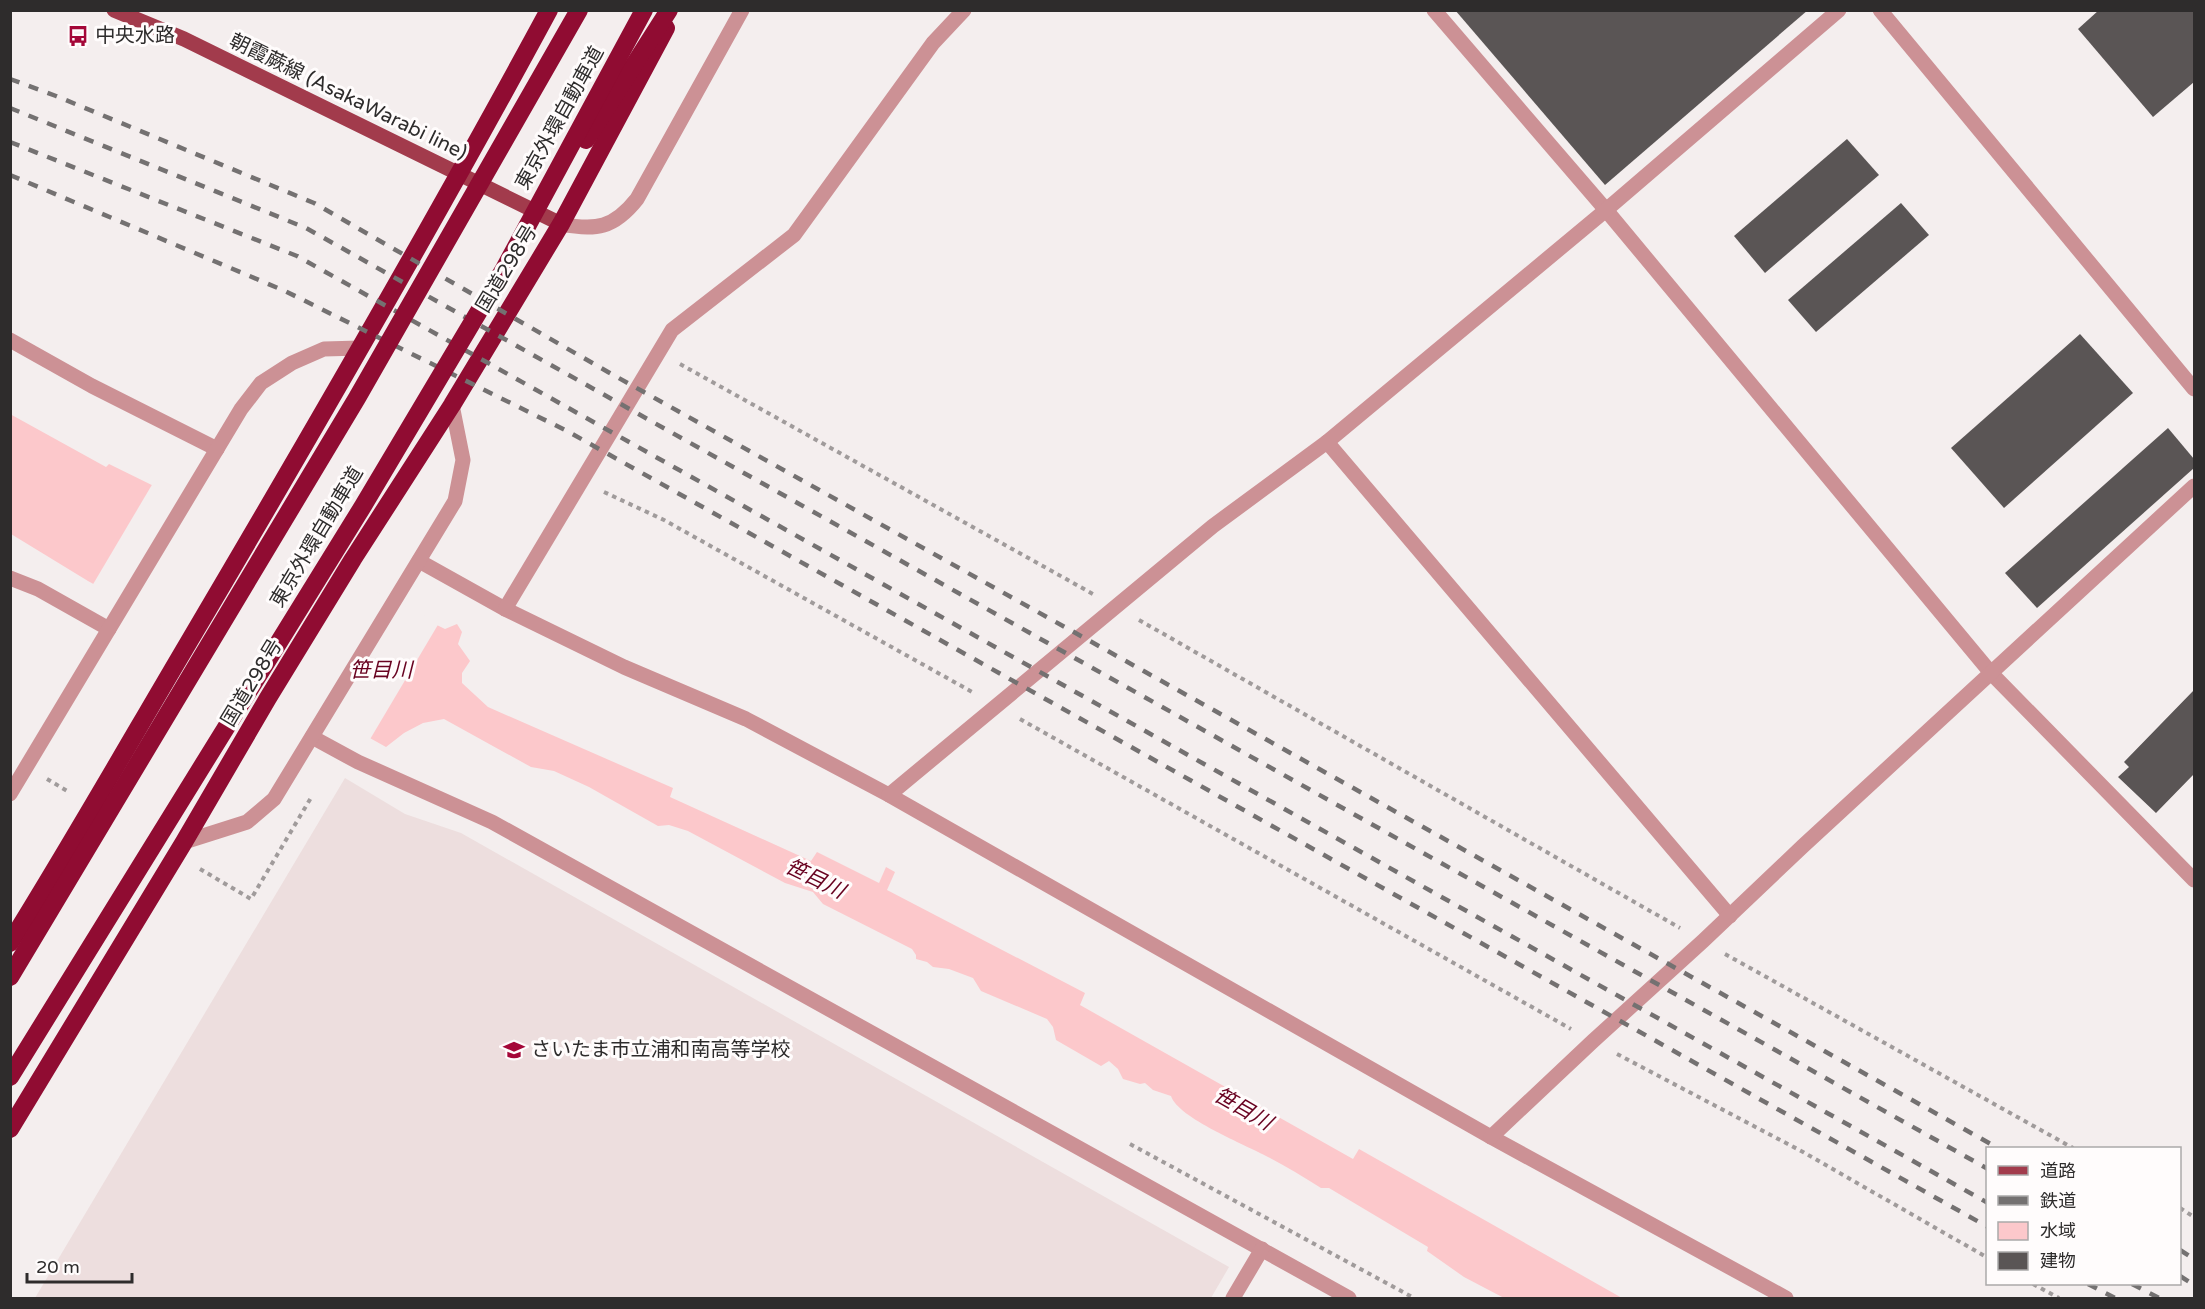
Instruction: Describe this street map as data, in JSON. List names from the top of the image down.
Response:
{
  "streets": {
    "highway": ["東京外環自動車道", "国道298号"],
    "main road": ["朝霞蕨線 (AsakaWarabi line)"]
  },
  "crossings": [
    ["朝霞蕨線 (AsakaWarabi line)", "国道298号"]
  ],
  "water": ["笹目川"],
  "places": {
    "bus stop": ["中央水路"],
    "school or university": ["さいたま市立浦和南高等学校"]
  },
  "legend": [
    "道路",
    "鉄道",
    "水域",
    "建物"
  ],
  "scale_bar": "20 m"
}
